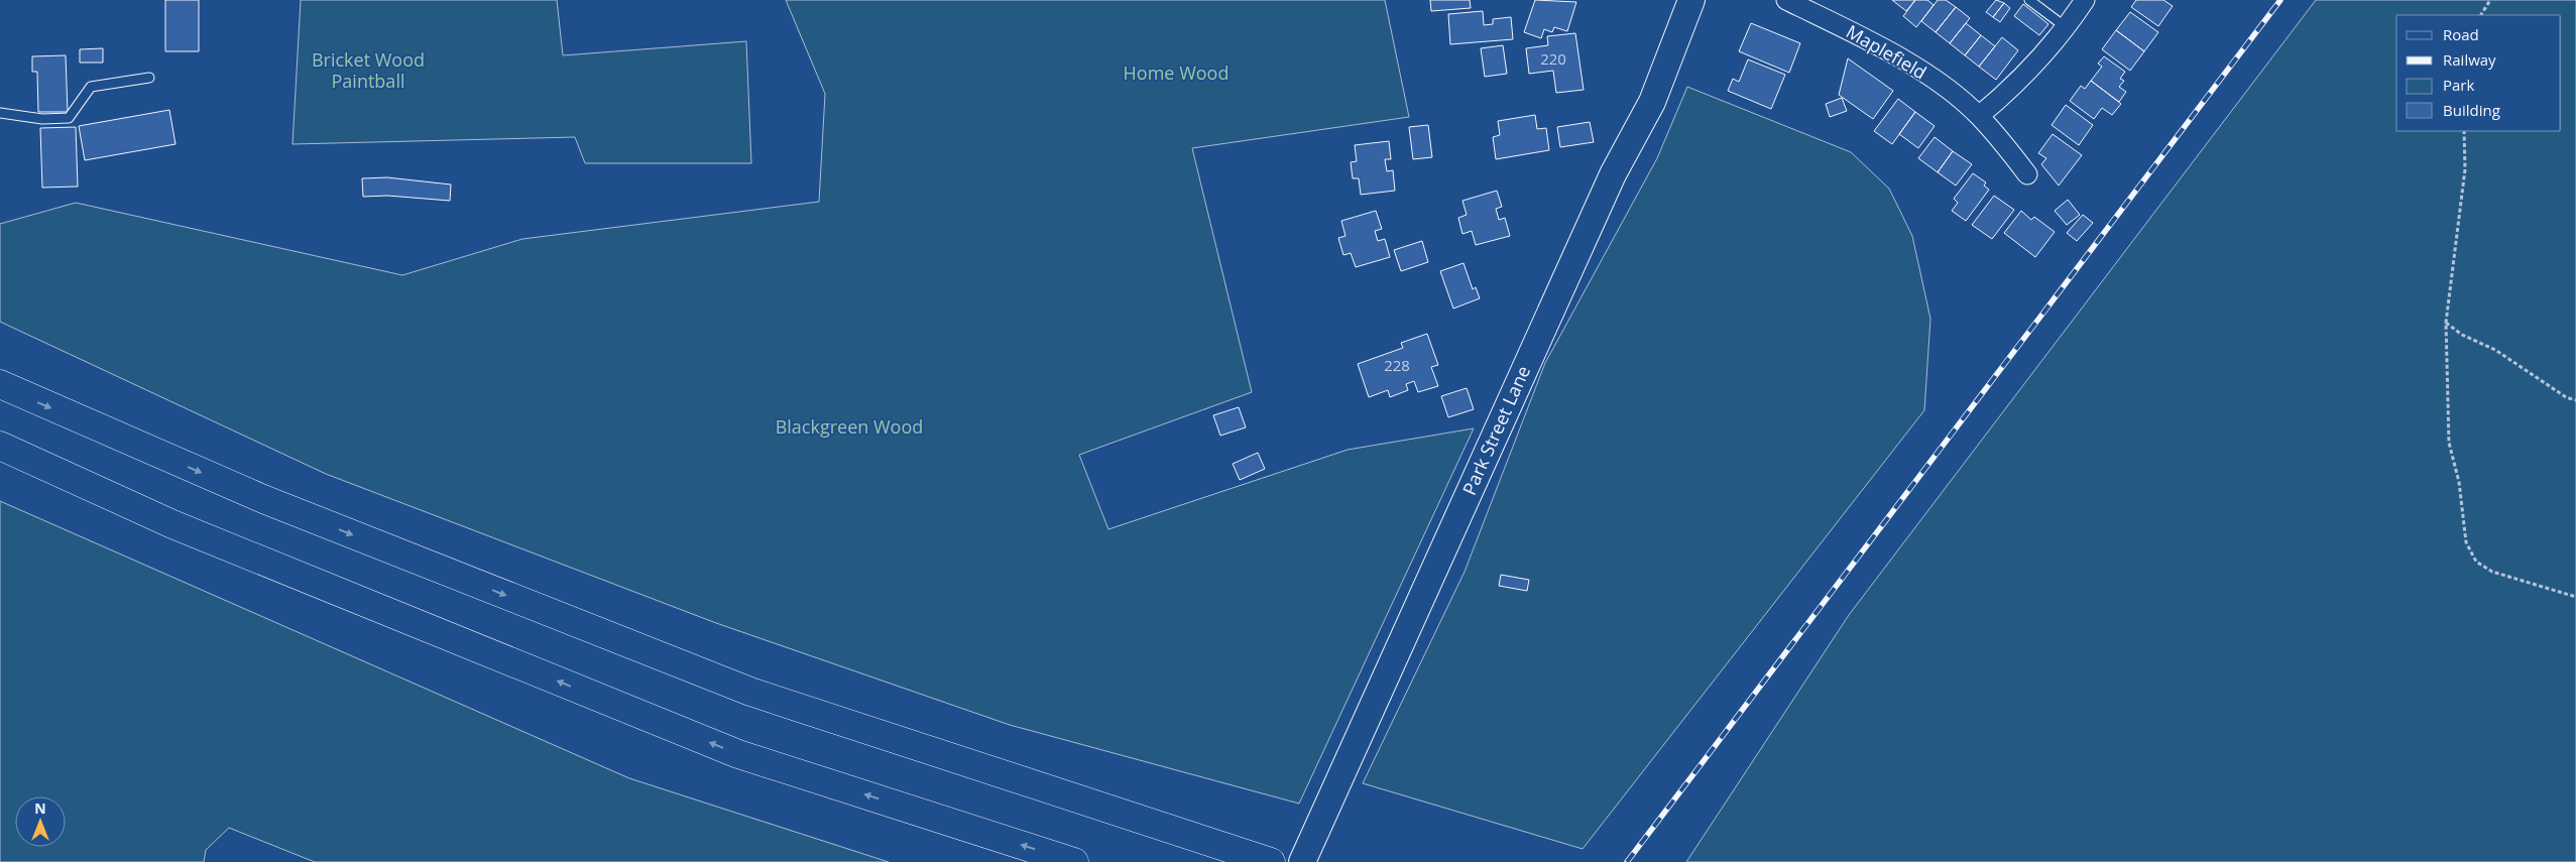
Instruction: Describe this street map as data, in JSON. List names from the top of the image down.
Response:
{
  "streets": {
    "street": ["Maplefield", "Park Street Lane"]
  },
  "parks": ["Bricket Wood Paintball", "Home Wood", "Blackgreen Wood"],
  "house_numbers": ["220", "228"],
  "legend": [
    "Road",
    "Railway",
    "Park",
    "Building"
  ],
  "north": "top"
}
